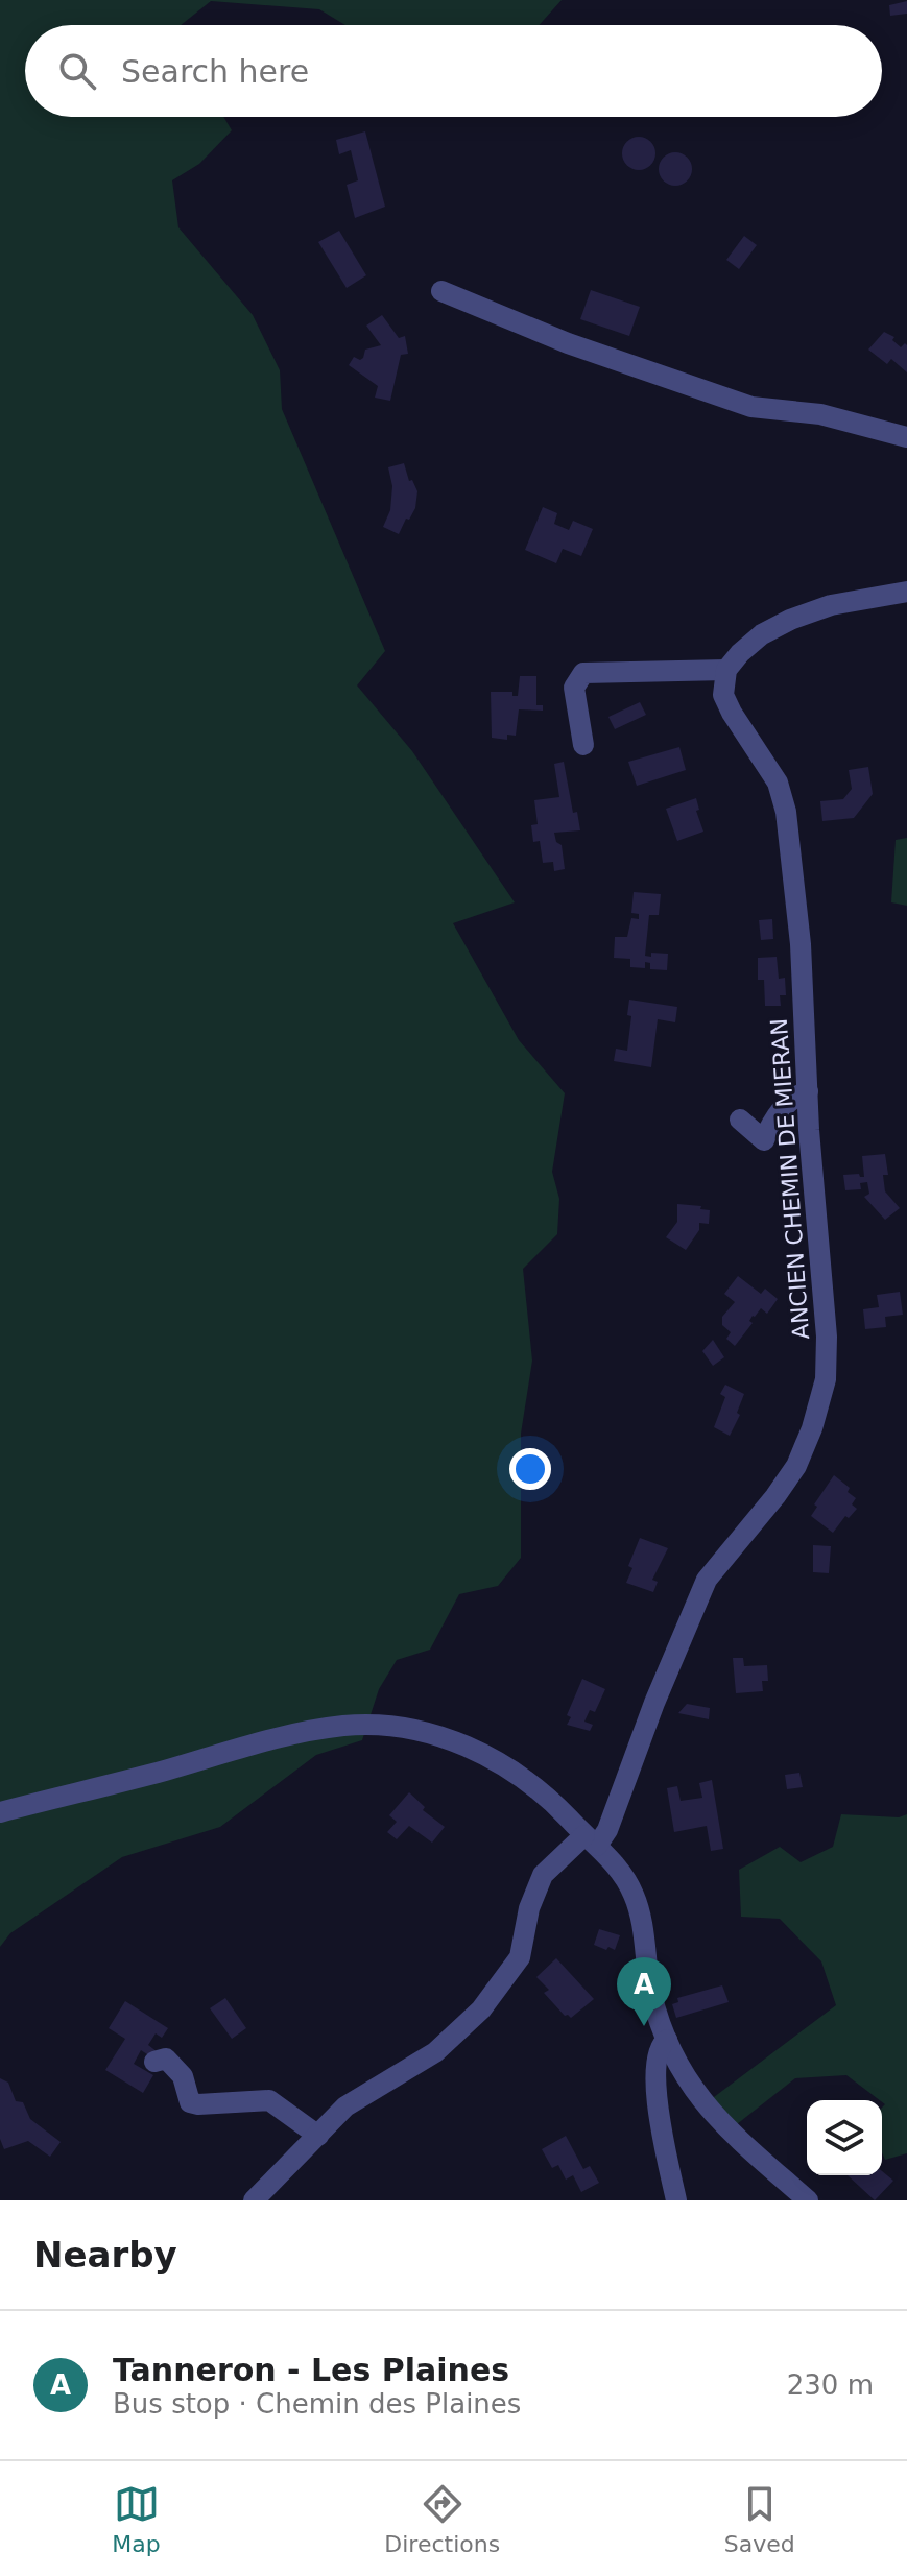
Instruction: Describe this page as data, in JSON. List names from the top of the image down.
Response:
{
  "streets": {
    "street": ["ANCIEN CHEMIN DE MIERAN"]
  },
  "page": {
    "search": "Search here",
    "pins": "A",
    "heading": "Nearby",
    "list": [
      {
        "mark": "A",
        "name": "Tanneron - Les Plaines",
        "note": "Bus stop · Chemin des Plaines",
        "value": "230 m"
      }
    ],
    "nav": ["Map", "Directions", "Saved"]
  }
}
